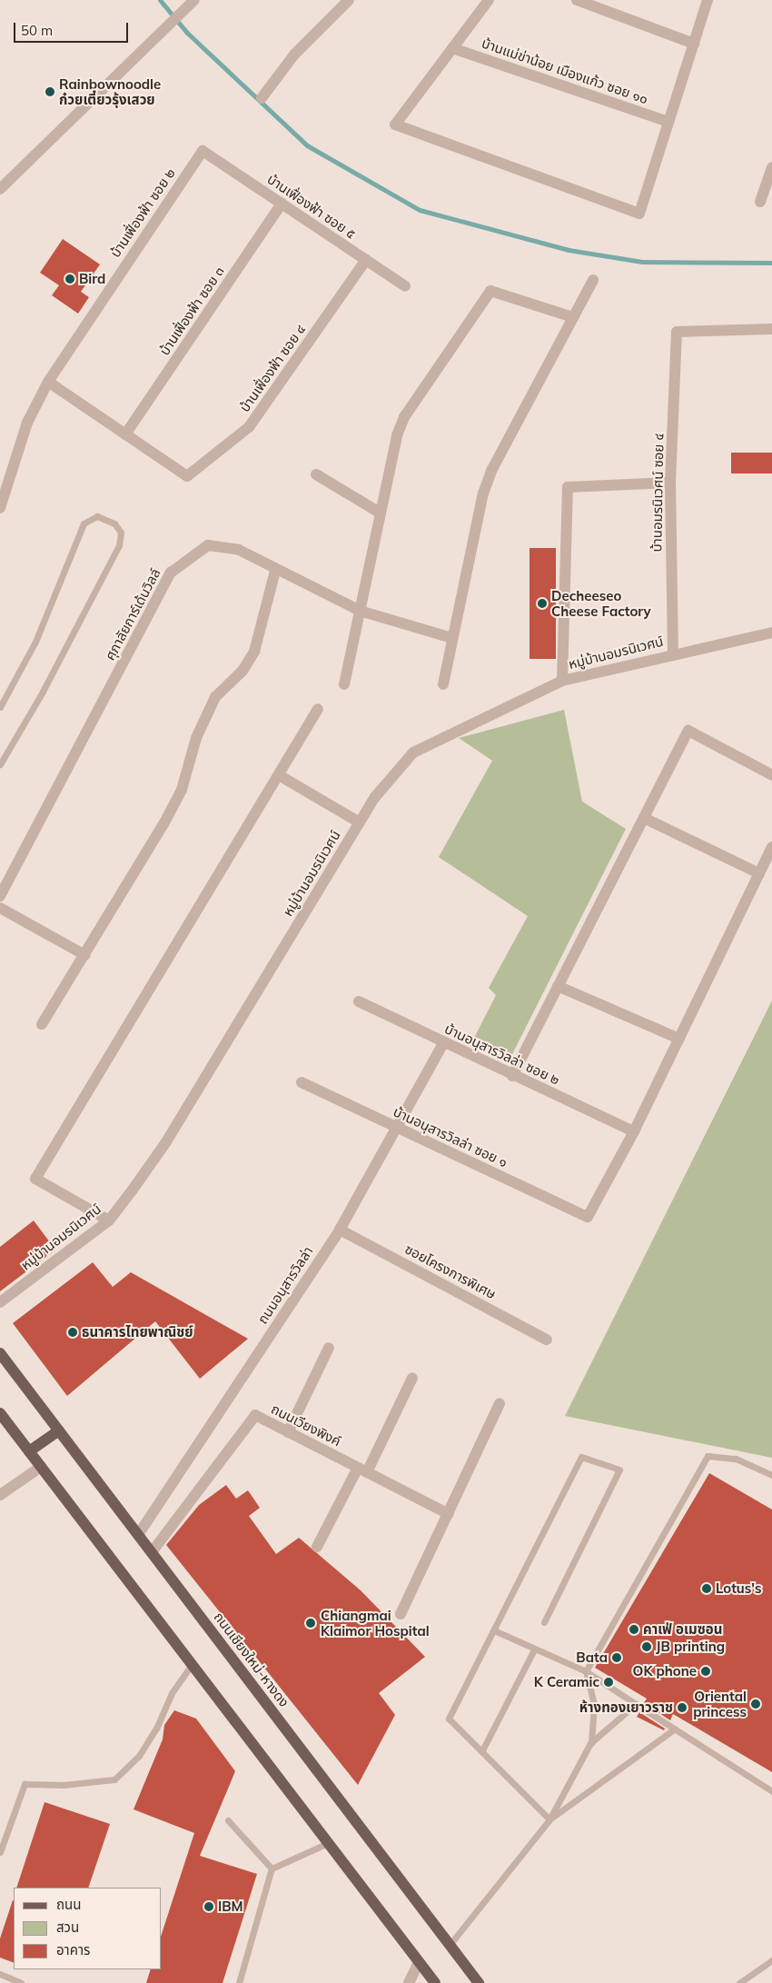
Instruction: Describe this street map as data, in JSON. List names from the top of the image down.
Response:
{
  "streets": {
    "main road": ["ถนนเชียงใหม่-หางดง"],
    "street": [
      "บ้านแม่ข่าน้อย เมืองแก้ว ซอย ๑๐",
      "บ้านเฟื่องฟ้า ซอย ๕",
      "บ้านเฟื่องฟ้า ซอย ๒",
      "บ้านเฟื่องฟ้า ซอย ๓",
      "บ้านเฟื่องฟ้า ซอย ๔",
      "บ้านอมรนิเวศน์ ซอย ๔",
      "ศุภาลัยการ์เด้นวิลล์",
      "หมู่บ้านอมรนิเวศน์",
      "บ้านอนุสารวิลล่า ซอย ๒",
      "บ้านอนุสารวิลล่า ซอย ๑",
      "ซอยโครงการพิเศษ",
      "ถนนอนุสารวิลล่า",
      "ถนนเวียงพิงค์"
    ]
  },
  "crossings": [
    ["บ้านเฟื่องฟ้า ซอย ๕", "บ้านเฟื่องฟ้า ซอย ๒"],
    ["บ้านเฟื่องฟ้า ซอย ๕", "บ้านเฟื่องฟ้า ซอย ๓"],
    ["บ้านเฟื่องฟ้า ซอย ๕", "บ้านเฟื่องฟ้า ซอย ๔"],
    ["บ้านเฟื่องฟ้า ซอย ๓", "บ้านเฟื่องฟ้า ซอย ๔"],
    ["บ้านอมรนิเวศน์ ซอย ๔", "หมู่บ้านอมรนิเวศน์"],
    ["บ้านอนุสารวิลล่า ซอย ๒", "บ้านอนุสารวิลล่า ซอย ๑"],
    ["บ้านอนุสารวิลล่า ซอย ๒", "ถนนอนุสารวิลล่า"],
    ["บ้านอนุสารวิลล่า ซอย ๑", "ถนนอนุสารวิลล่า"],
    ["ซอยโครงการพิเศษ", "ถนนอนุสารวิลล่า"],
    ["ถนนอนุสารวิลล่า", "ถนนเชียงใหม่-หางดง"],
    ["ถนนเวียงพิงค์", "ถนนเชียงใหม่-หางดง"]
  ],
  "places": [
    "Rainbownoodle ก๋วยเตี๋ยวรุ้งเสวย",
    "Bird",
    "Decheeseo Cheese Factory",
    "ธนาคารไทยพาณิชย์",
    "Lotus's",
    "Chiangmai Klaimor Hospital",
    "คาเฟ่ อเมซอน",
    "JB printing",
    "Bata",
    "OK phone",
    "K Ceramic",
    "Oriental princess",
    "ห้างทองเยาวราช",
    "IBM"
  ],
  "legend": ["ถนน", "สวน", "อาคาร"],
  "scale_bar": "50 m"
}
